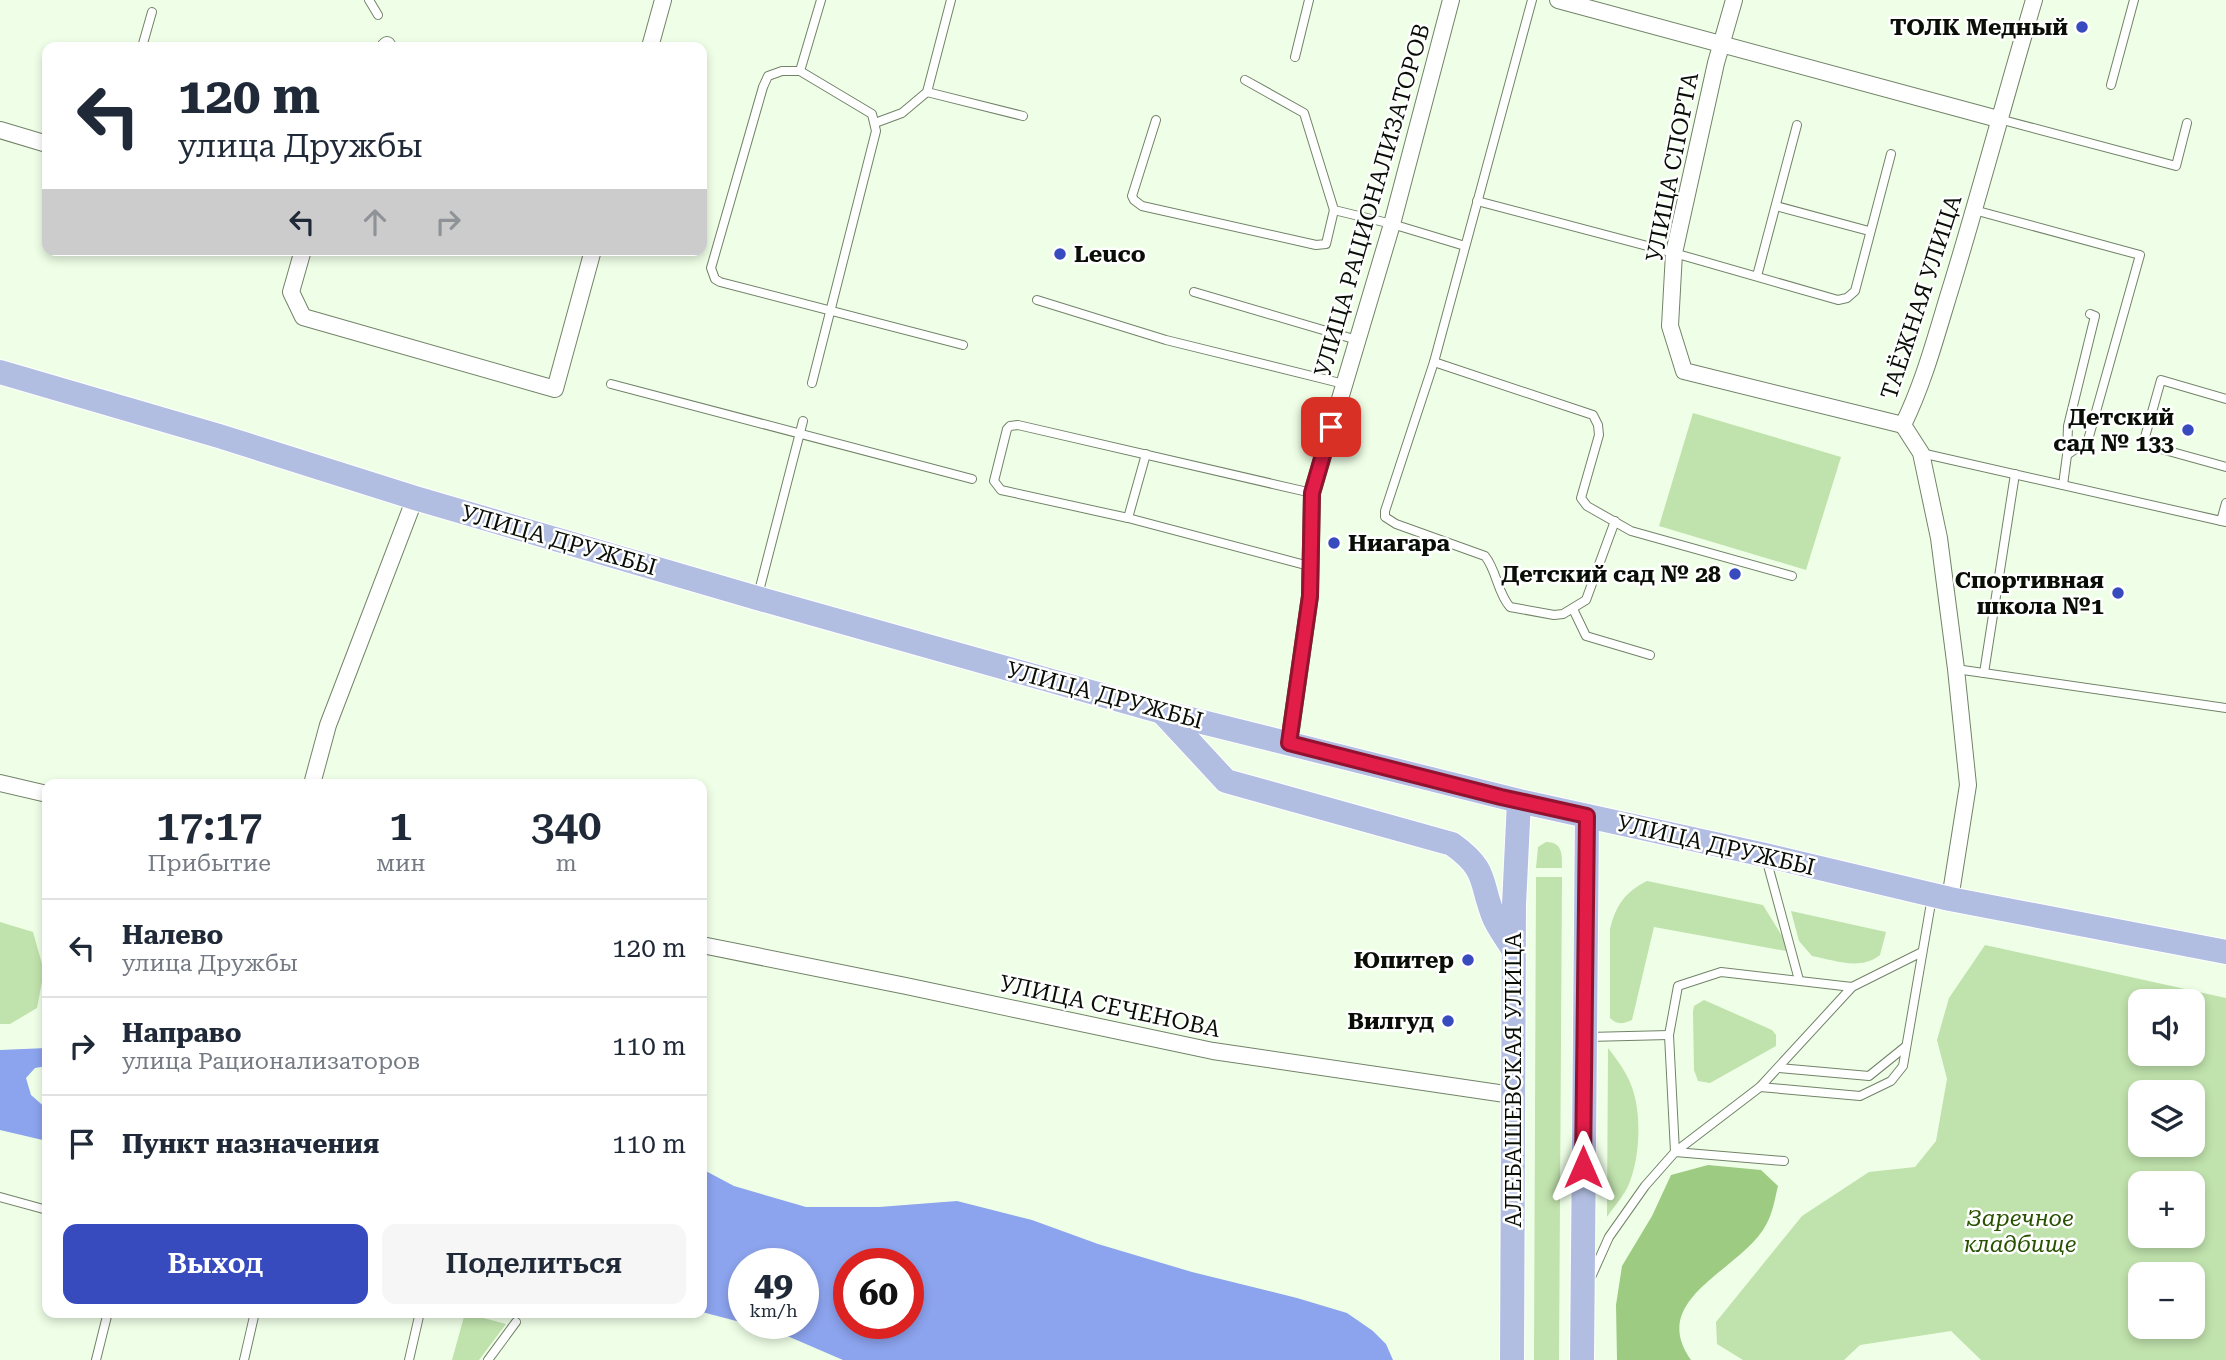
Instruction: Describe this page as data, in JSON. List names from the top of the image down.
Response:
{
  "streets": {
    "main road": ["УЛИЦА ДРУЖБЫ", "АЛЕБАШЕВСКАЯ УЛИЦА"],
    "street": [
      "УЛИЦА СПОРТА",
      "УЛИЦА РАЦИОНАЛИЗАТОРОВ",
      "ТАЁЖНАЯ УЛИЦА",
      "УЛИЦА СЕЧЕНОВА"
    ]
  },
  "crossings": [
    ["УЛИЦА СПОРТА", "ТАЁЖНАЯ УЛИЦА"],
    ["УЛИЦА РАЦИОНАЛИЗАТОРОВ", "УЛИЦА ДРУЖБЫ"],
    ["ТАЁЖНАЯ УЛИЦА", "УЛИЦА ДРУЖБЫ"],
    ["УЛИЦА ДРУЖБЫ", "АЛЕБАШЕВСКАЯ УЛИЦА"],
    ["УЛИЦА СЕЧЕНОВА", "АЛЕБАШЕВСКАЯ УЛИЦА"]
  ],
  "parks": ["Заречное кладбище"],
  "places": [
    "ТОЛК Медный",
    "Leuco",
    "Детский сад № 133",
    "Ниагара",
    "Детский сад № 28",
    "Спортивная школа №1",
    "Юпитер",
    "Вилгуд"
  ],
  "page": {
    "turn": ["120 m", "улица Дружбы"],
    "eta": [
      "17:17",
      "Прибытие",
      "1",
      "мин",
      "340",
      "m"
    ],
    "list": [
      {
        "name": "Налево",
        "note": "улица Дружбы",
        "value": "120 m"
      },
      {
        "name": "Направо",
        "note": "улица Рационализаторов",
        "value": "110 m"
      },
      {
        "name": "Пункт назначения",
        "value": "110 m"
      }
    ],
    "map_buttons": ["+", "−"],
    "buttons": ["Выход", "Поделиться"],
    "speed": "49 km/h",
    "limit": "60"
  }
}
